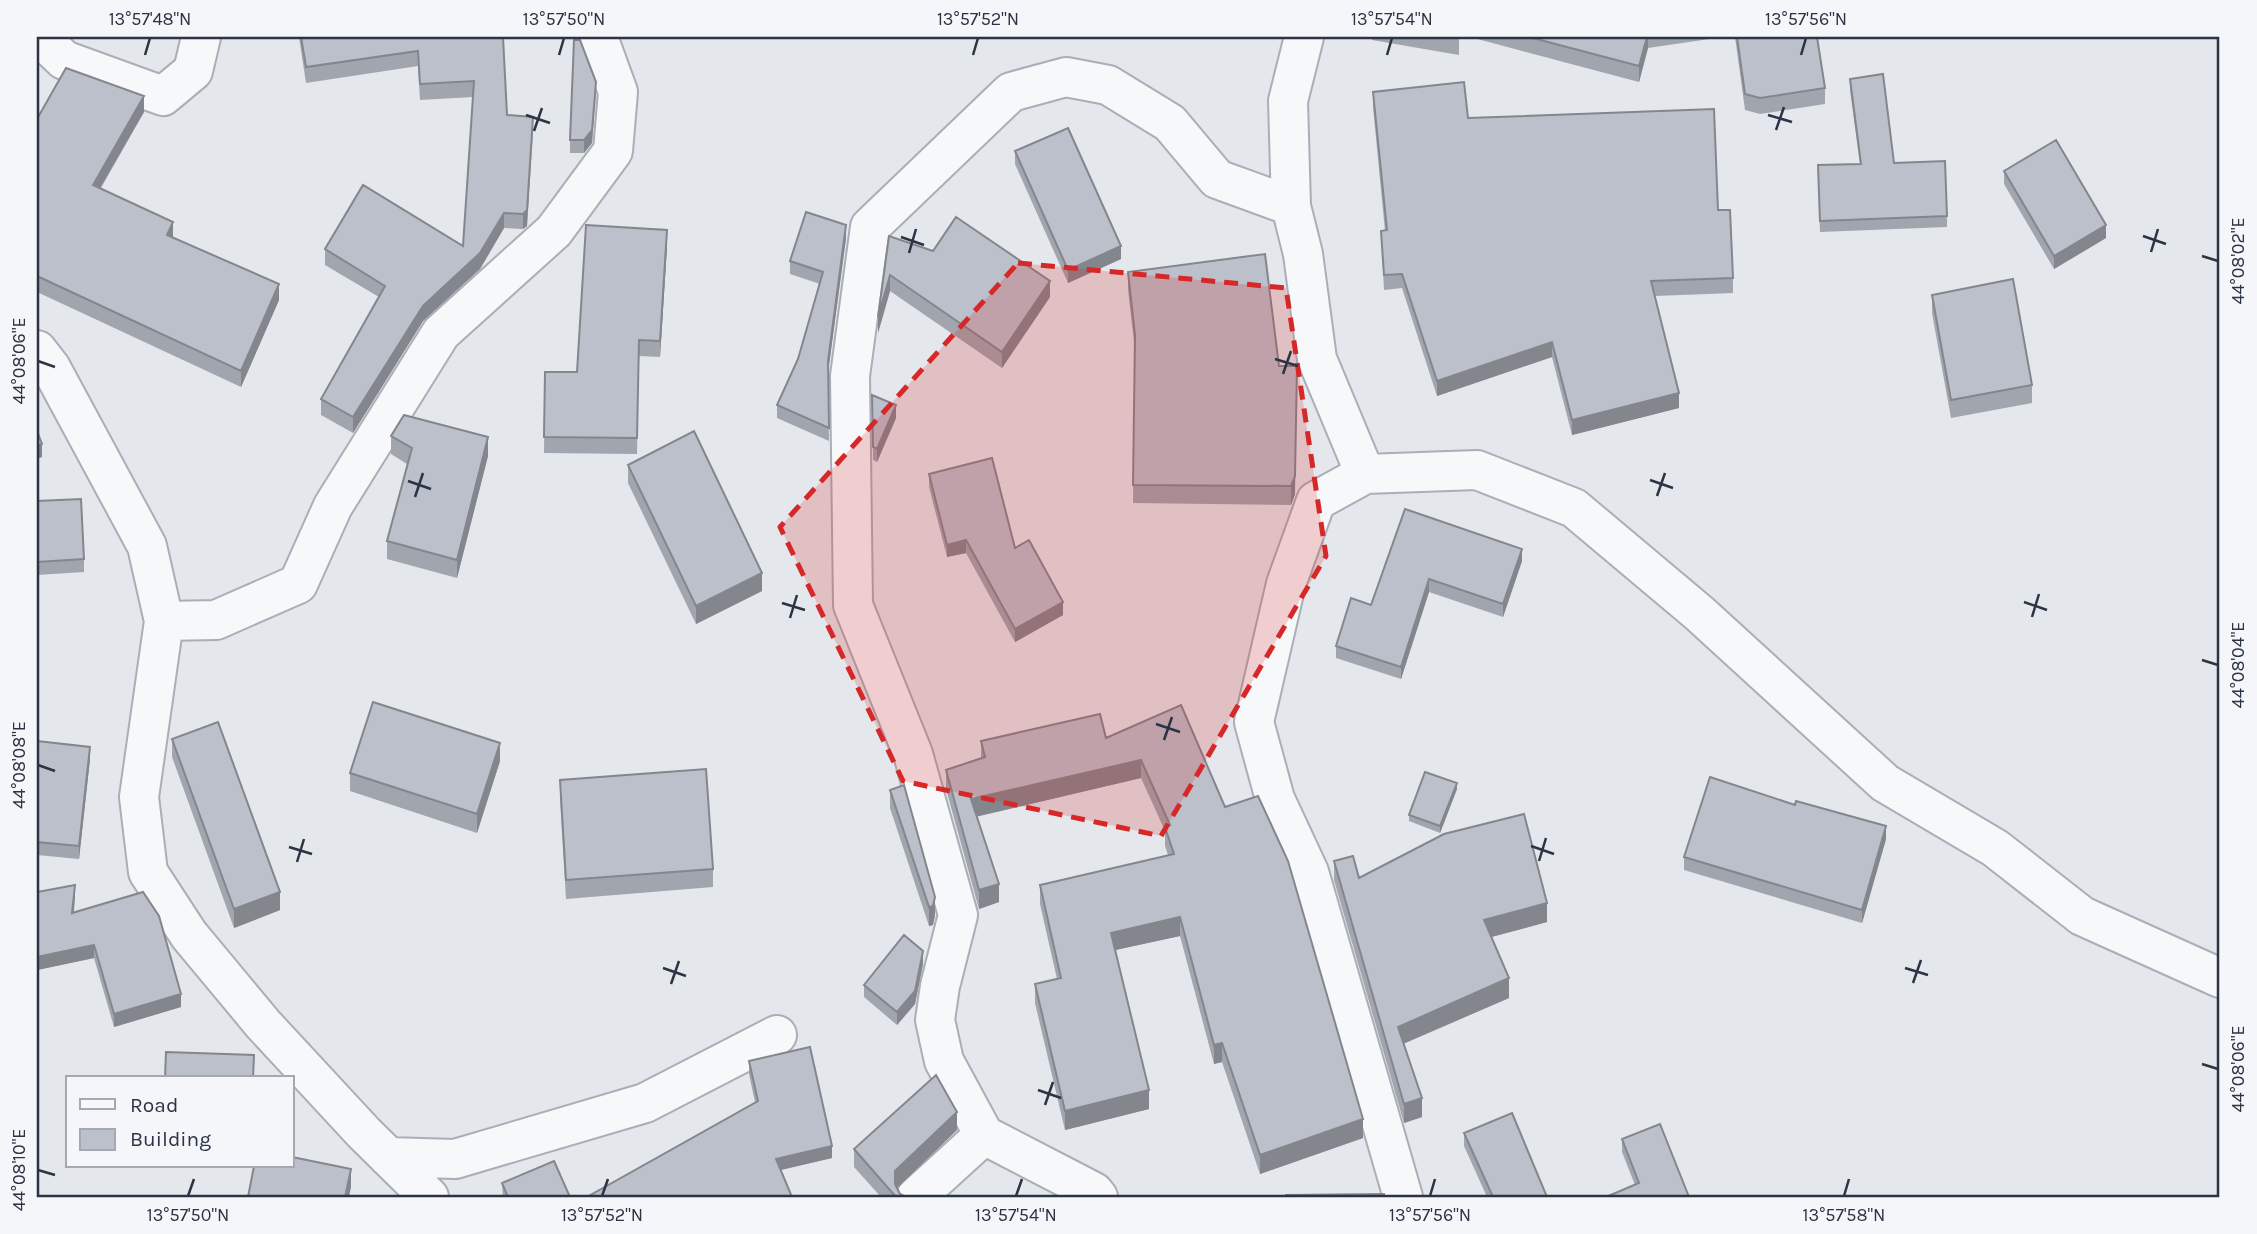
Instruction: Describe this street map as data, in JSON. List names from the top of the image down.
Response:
{
  "legend": ["Road", "Building"],
  "coordinates": [
    "13°57'48\"N",
    "13°57'50\"N",
    "13°57'52\"N",
    "13°57'54\"N",
    "13°57'56\"N",
    "44°08'02\"E",
    "44°08'06\"E",
    "44°08'04\"E",
    "44°08'08\"E",
    "44°08'10\"E",
    "13°57'58\"N"
  ]
}
